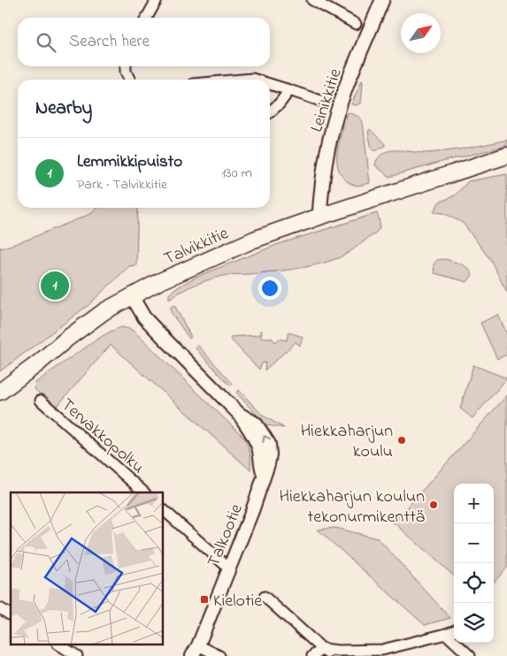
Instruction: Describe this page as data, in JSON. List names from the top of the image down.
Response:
{
  "streets": {
    "main road": ["Leinikkitie", "Talvikkitie"],
    "street": ["Tervakkopolku", "Talkootie"]
  },
  "crossings": [
    ["Leinikkitie", "Talvikkitie"],
    ["Talvikkitie", "Talkootie"]
  ],
  "places": {
    "other": ["Hiekkaharjun koulu", "Hiekkaharjun koulun tekonurmikenttä"],
    "transit": ["Kielotie"]
  },
  "north": "top right",
  "page": {
    "search": "Search here",
    "heading": "Nearby",
    "list": [
      {
        "mark": "1",
        "name": "Lemmikkipuisto",
        "note": "Park · Talvikkitie",
        "value": "130 m"
      }
    ],
    "pins": "1",
    "map_buttons": ["+", "−"]
  }
}
